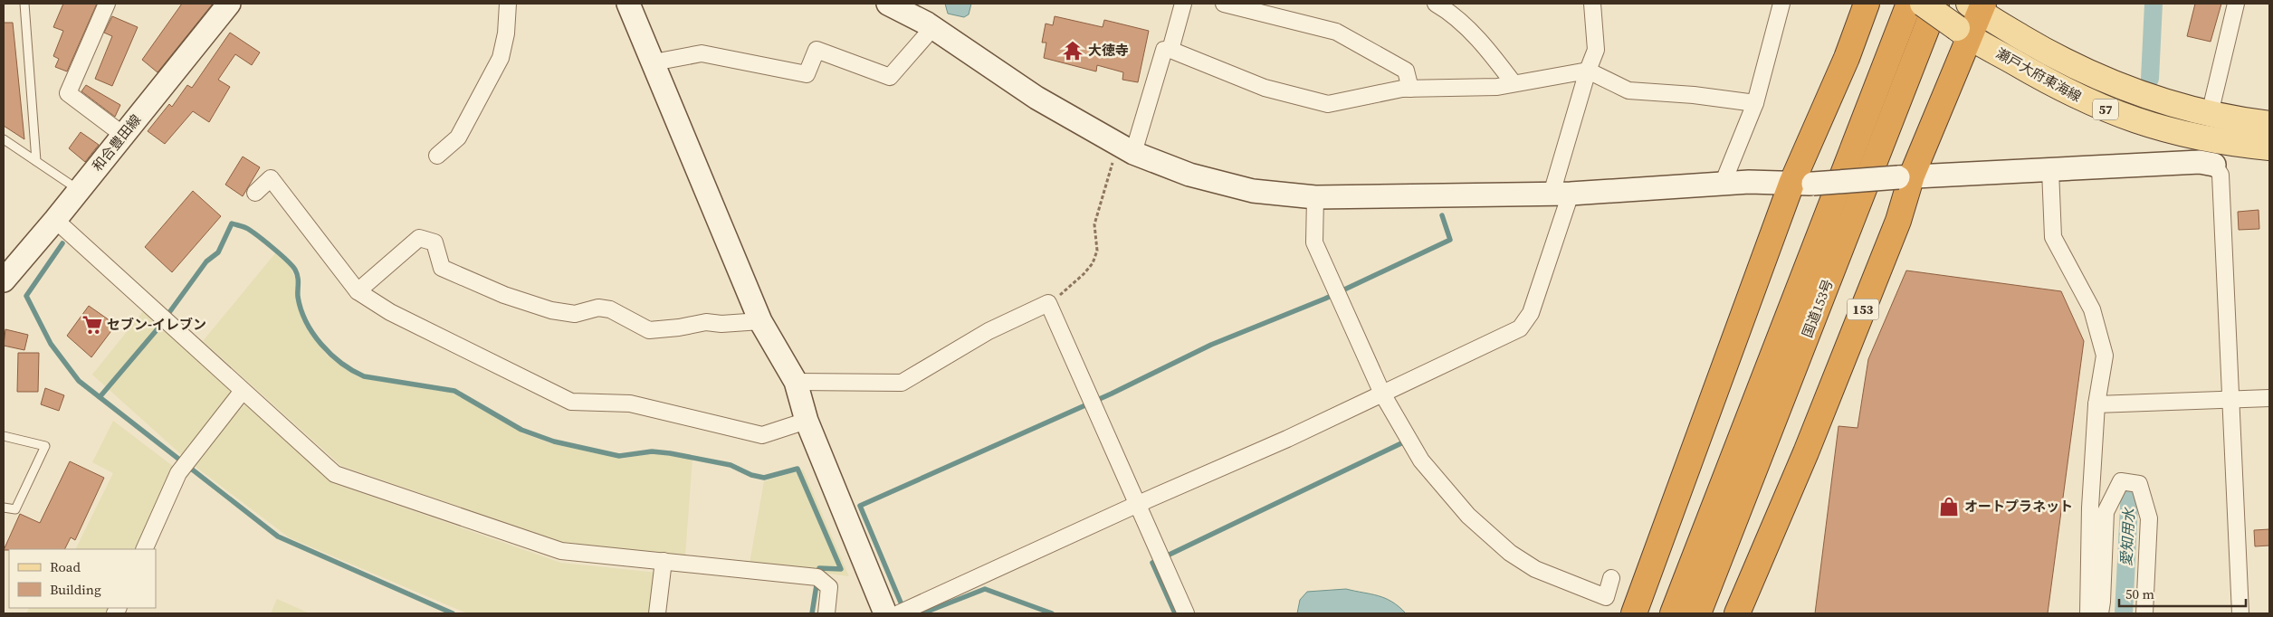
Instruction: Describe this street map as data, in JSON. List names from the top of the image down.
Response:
{
  "streets": {
    "highway": ["国道153号", "153"],
    "main road": ["瀬戸大府東海線", "57"],
    "street": ["和合豊田線"]
  },
  "crossings": [
    ["瀬戸大府東海線", "153"]
  ],
  "water": ["愛知用水"],
  "places": {
    "temple": ["大徳寺"],
    "supermarket": ["セブン-イレブン"],
    "shop": ["オートプラネット"]
  },
  "legend": ["Road", "Building"],
  "scale_bar": "50 m"
}
